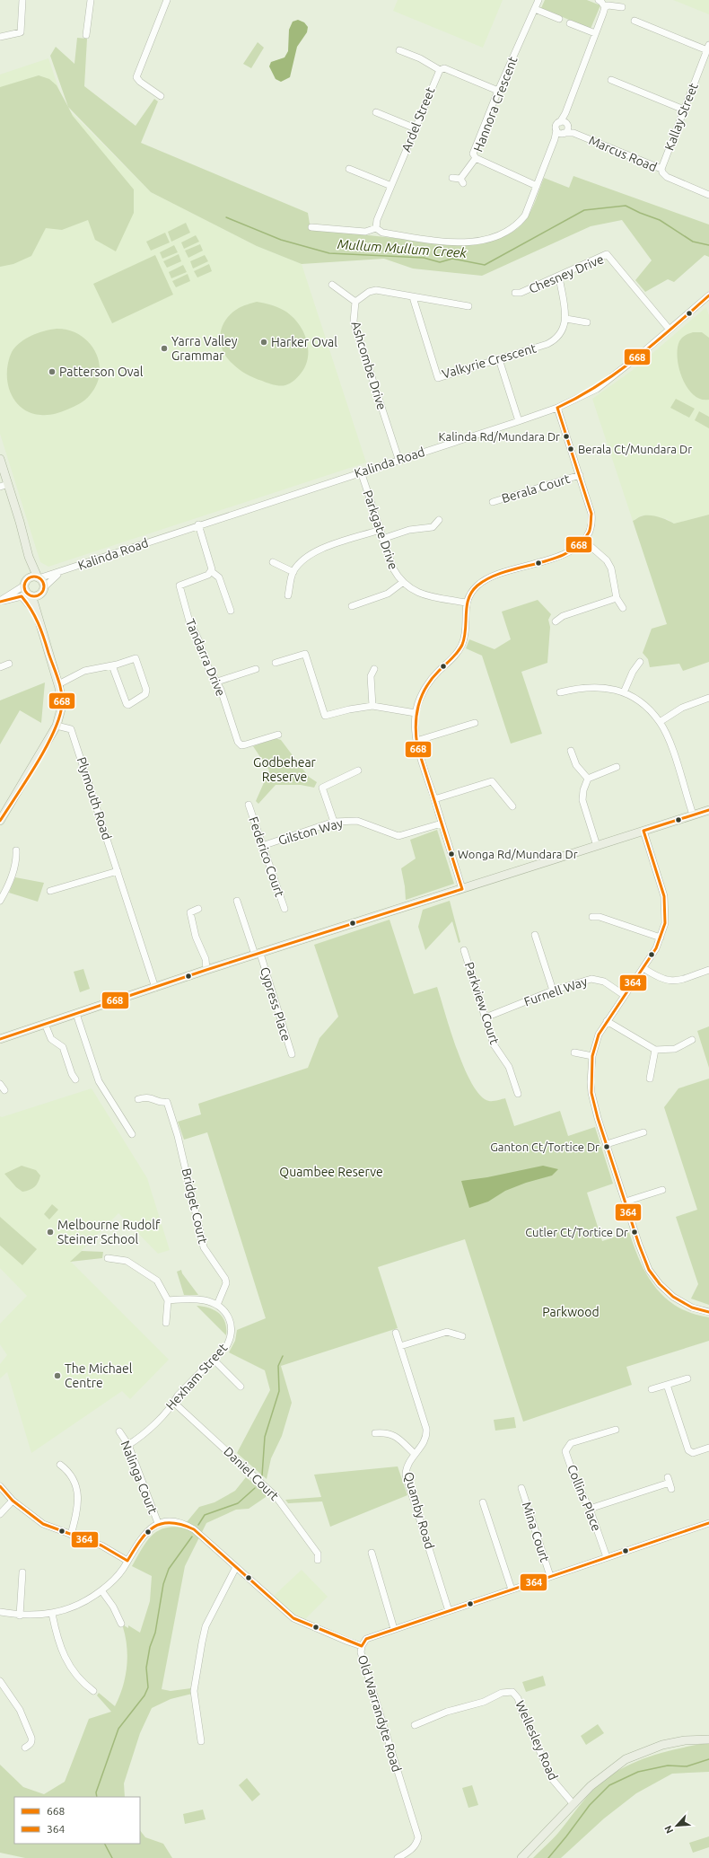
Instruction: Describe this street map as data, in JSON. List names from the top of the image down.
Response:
{
  "streets": {
    "street": [
      "Hannora Crescent",
      "Kallay Street",
      "Ardel Street",
      "Marcus Road",
      "Chesney Drive",
      "Valkyrie Crescent",
      "Ashcombe Drive",
      "Kalinda Road",
      "Berala Court",
      "Parkgate Drive",
      "Tandarra Drive",
      "Plymouth Road",
      "Gilston Way",
      "Federico Court",
      "Furnell Way",
      "Parkview Court",
      "Cypress Place",
      "Bridget Court",
      "Hexham Street",
      "Daniel Court",
      "Nalinga Court",
      "Collins Place",
      "Quamby Road",
      "Mina Court",
      "Old Warrandyte Road",
      "Wellesley Road"
    ]
  },
  "crossings": [
    ["Kallay Street", "Marcus Road"],
    ["Chesney Drive", "Kalinda Road"],
    ["Ashcombe Drive", "Kalinda Road"],
    ["Kalinda Road", "Parkgate Drive"],
    ["Gilston Way", "Federico Court"],
    ["Furnell Way", "Parkview Court"],
    ["Bridget Court", "Hexham Street"],
    ["Hexham Street", "Daniel Court"],
    ["Hexham Street", "Nalinga Court"],
    ["Collins Place", "Old Warrandyte Road"],
    ["Quamby Road", "Old Warrandyte Road"],
    ["Mina Court", "Old Warrandyte Road"]
  ],
  "water": ["Mullum Mullum Creek"],
  "parks": ["Godbehear Reserve", "Quambee Reserve", "Parkwood"],
  "places": [
    "Harker Oval",
    "Yarra Valley Grammar",
    "Patterson Oval",
    "Kalinda Rd/Mundara Dr",
    "Berala Ct/Mundara Dr",
    "Wonga Rd/Mundara Dr",
    "Ganton Ct/Tortice Dr",
    "Melbourne Rudolf Steiner School",
    "Cutler Ct/Tortice Dr",
    "The Michael Centre"
  ],
  "lines": ["transit line 668", "transit line 364"],
  "legend": ["668", "364"],
  "north": "bottom left"
}
